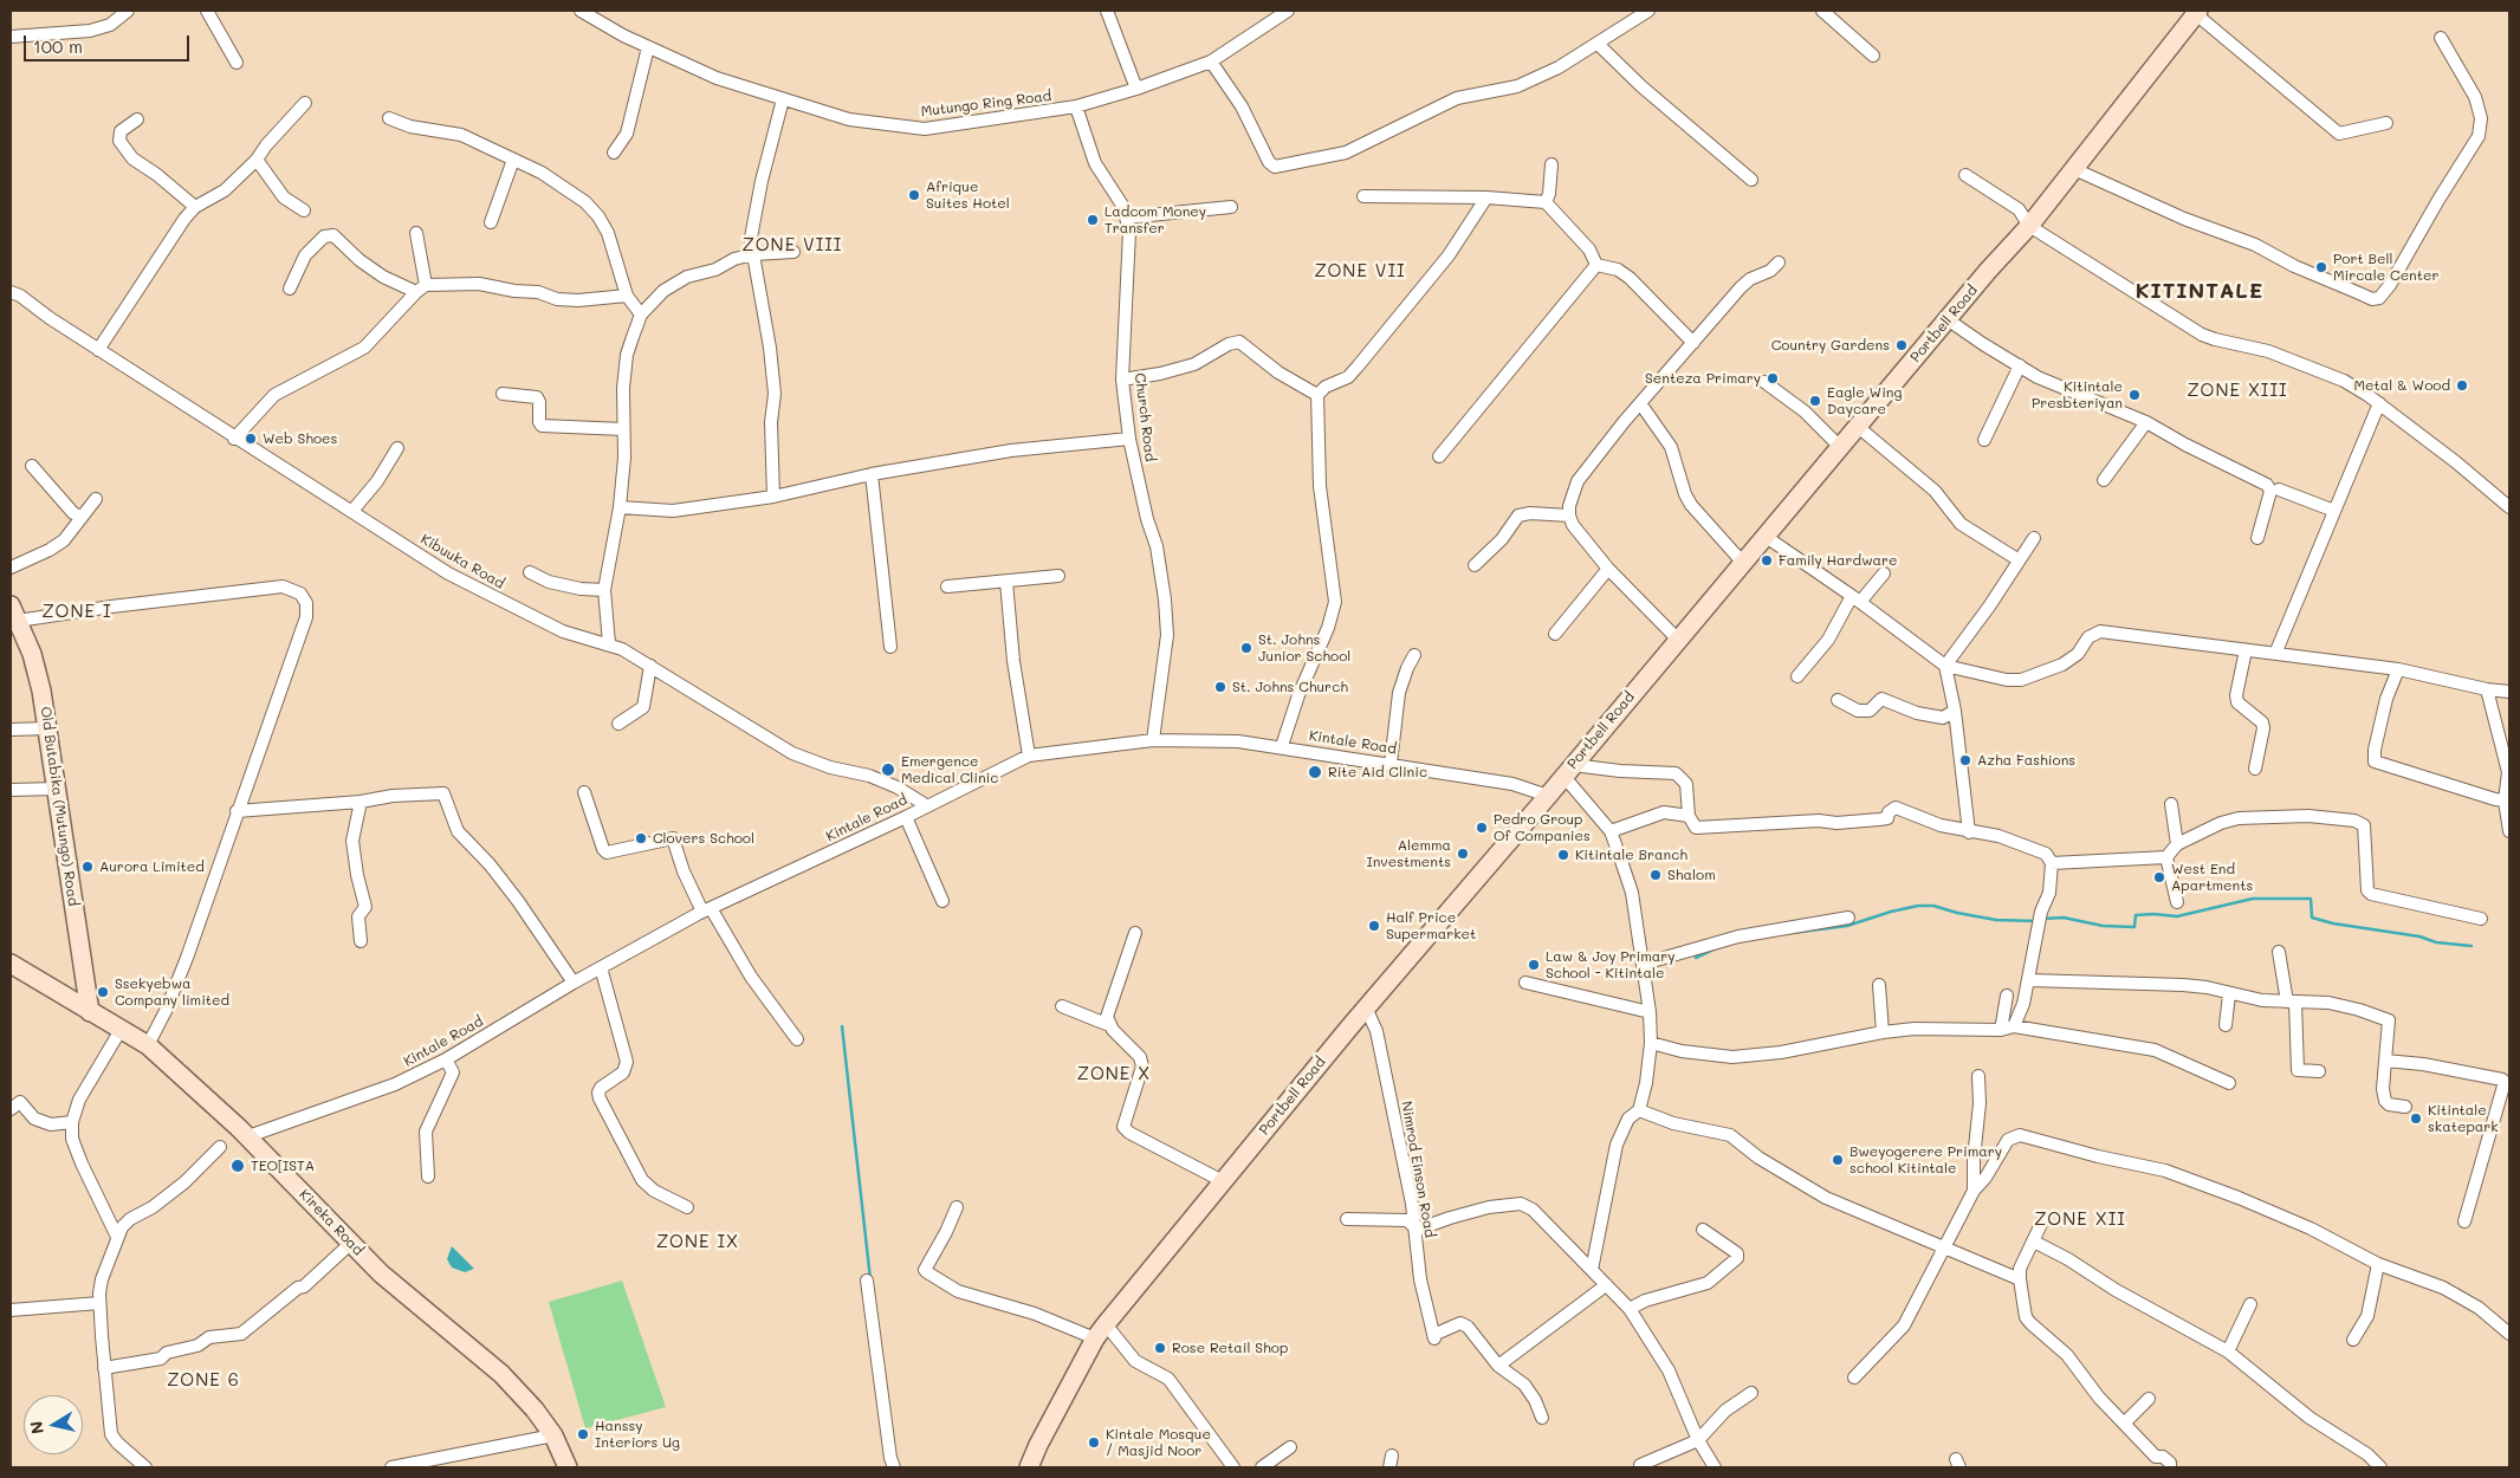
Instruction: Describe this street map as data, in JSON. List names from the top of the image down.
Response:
{
  "streets": {
    "main road": ["Portbell Road", "Old Butabika (Mutungo) Road", "Kireka Road"],
    "street": [
      "Mutungo Ring Road",
      "Church Road",
      "Kibuuka Road",
      "Kintale Road",
      "Nimrod Einson Road"
    ]
  },
  "crossings": [
    ["Mutungo Ring Road", "Church Road"],
    ["Portbell Road", "Kintale Road"],
    ["Portbell Road", "Nimrod Einson Road"],
    ["Church Road", "Kintale Road"],
    ["Kibuuka Road", "Kintale Road"],
    ["Kintale Road", "Kireka Road"],
    ["Old Butabika (Mutungo) Road", "Kireka Road"]
  ],
  "districts": [
    "ZONE VIII",
    "ZONE VII",
    "KITINTALE",
    "ZONE XIII",
    "ZONE I",
    "ZONE X",
    "ZONE XII",
    "ZONE IX",
    "ZONE 6"
  ],
  "places": [
    "Afrique Suites Hotel",
    "Ladcom Money Transfer",
    "Port Bell Mircale Center",
    "Country Gardens",
    "Senteza Primary",
    "Metal & Wood",
    "Kitintale Presbteriyan",
    "Eagle Wing Daycare",
    "Web Shoes",
    "Family Hardware",
    "St. Johns Junior School",
    "St. Johns Church",
    "Azha Fashions",
    "Emergence Medical Clinic",
    "Rite Aid Clinic",
    "Pedro Group Of Companies",
    "Clovers School",
    "Alemma Investments",
    "Kitintale Branch",
    "Aurora Limited",
    "Shalom",
    "West End Apartments",
    "Half Price Supermarket",
    "Law & Joy Primary School - Kitintale",
    "Ssekyebwa Company limited",
    "Kitintale skatepark",
    "Bweyogerere Primary school Kitintale",
    "TEO[ISTA",
    "Rose Retail Shop",
    "Hanssy Interiors Ug",
    "Kintale Mosque / Masjid Noor"
  ],
  "scale_bar": "100 m",
  "north": "left"
}
